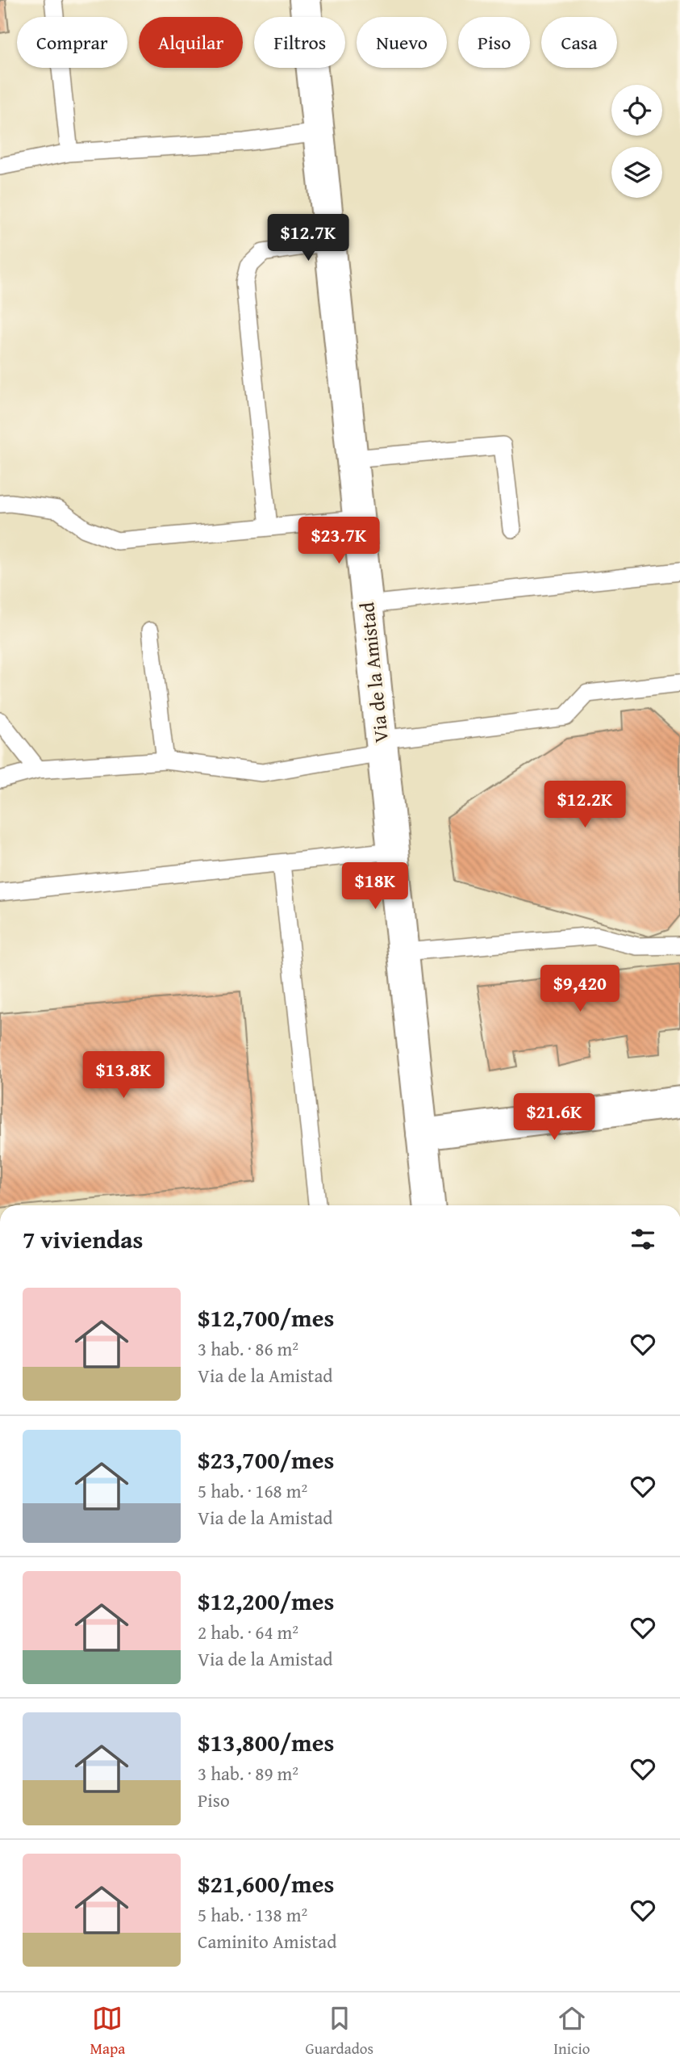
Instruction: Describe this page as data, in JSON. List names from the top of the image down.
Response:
{
  "streets": {
    "street": ["Via de la Amistad"]
  },
  "page": {
    "chip": [
      "Comprar",
      "Alquilar",
      "Filtros",
      "Nuevo",
      "Piso",
      "Casa"
    ],
    "price": [
      "$12.7K",
      "$23.7K",
      "$12.2K",
      "$18K",
      "$9,420",
      "$13.8K",
      "$21.6K"
    ],
    "heading": "7 viviendas",
    "list": [
      {
        "name": "$12,700/mes",
        "note": "3 hab. · 86 m² · Via de la Amistad"
      },
      {
        "name": "$23,700/mes",
        "note": "5 hab. · 168 m² · Via de la Amistad"
      },
      {
        "name": "$12,200/mes",
        "note": "2 hab. · 64 m² · Via de la Amistad"
      },
      {
        "name": "$13,800/mes",
        "note": "3 hab. · 89 m² · Piso"
      },
      {
        "name": "$21,600/mes",
        "note": "5 hab. · 138 m² · Caminito Amistad"
      }
    ],
    "tabs": ["Mapa", "Guardados", "Inicio"]
  }
}
